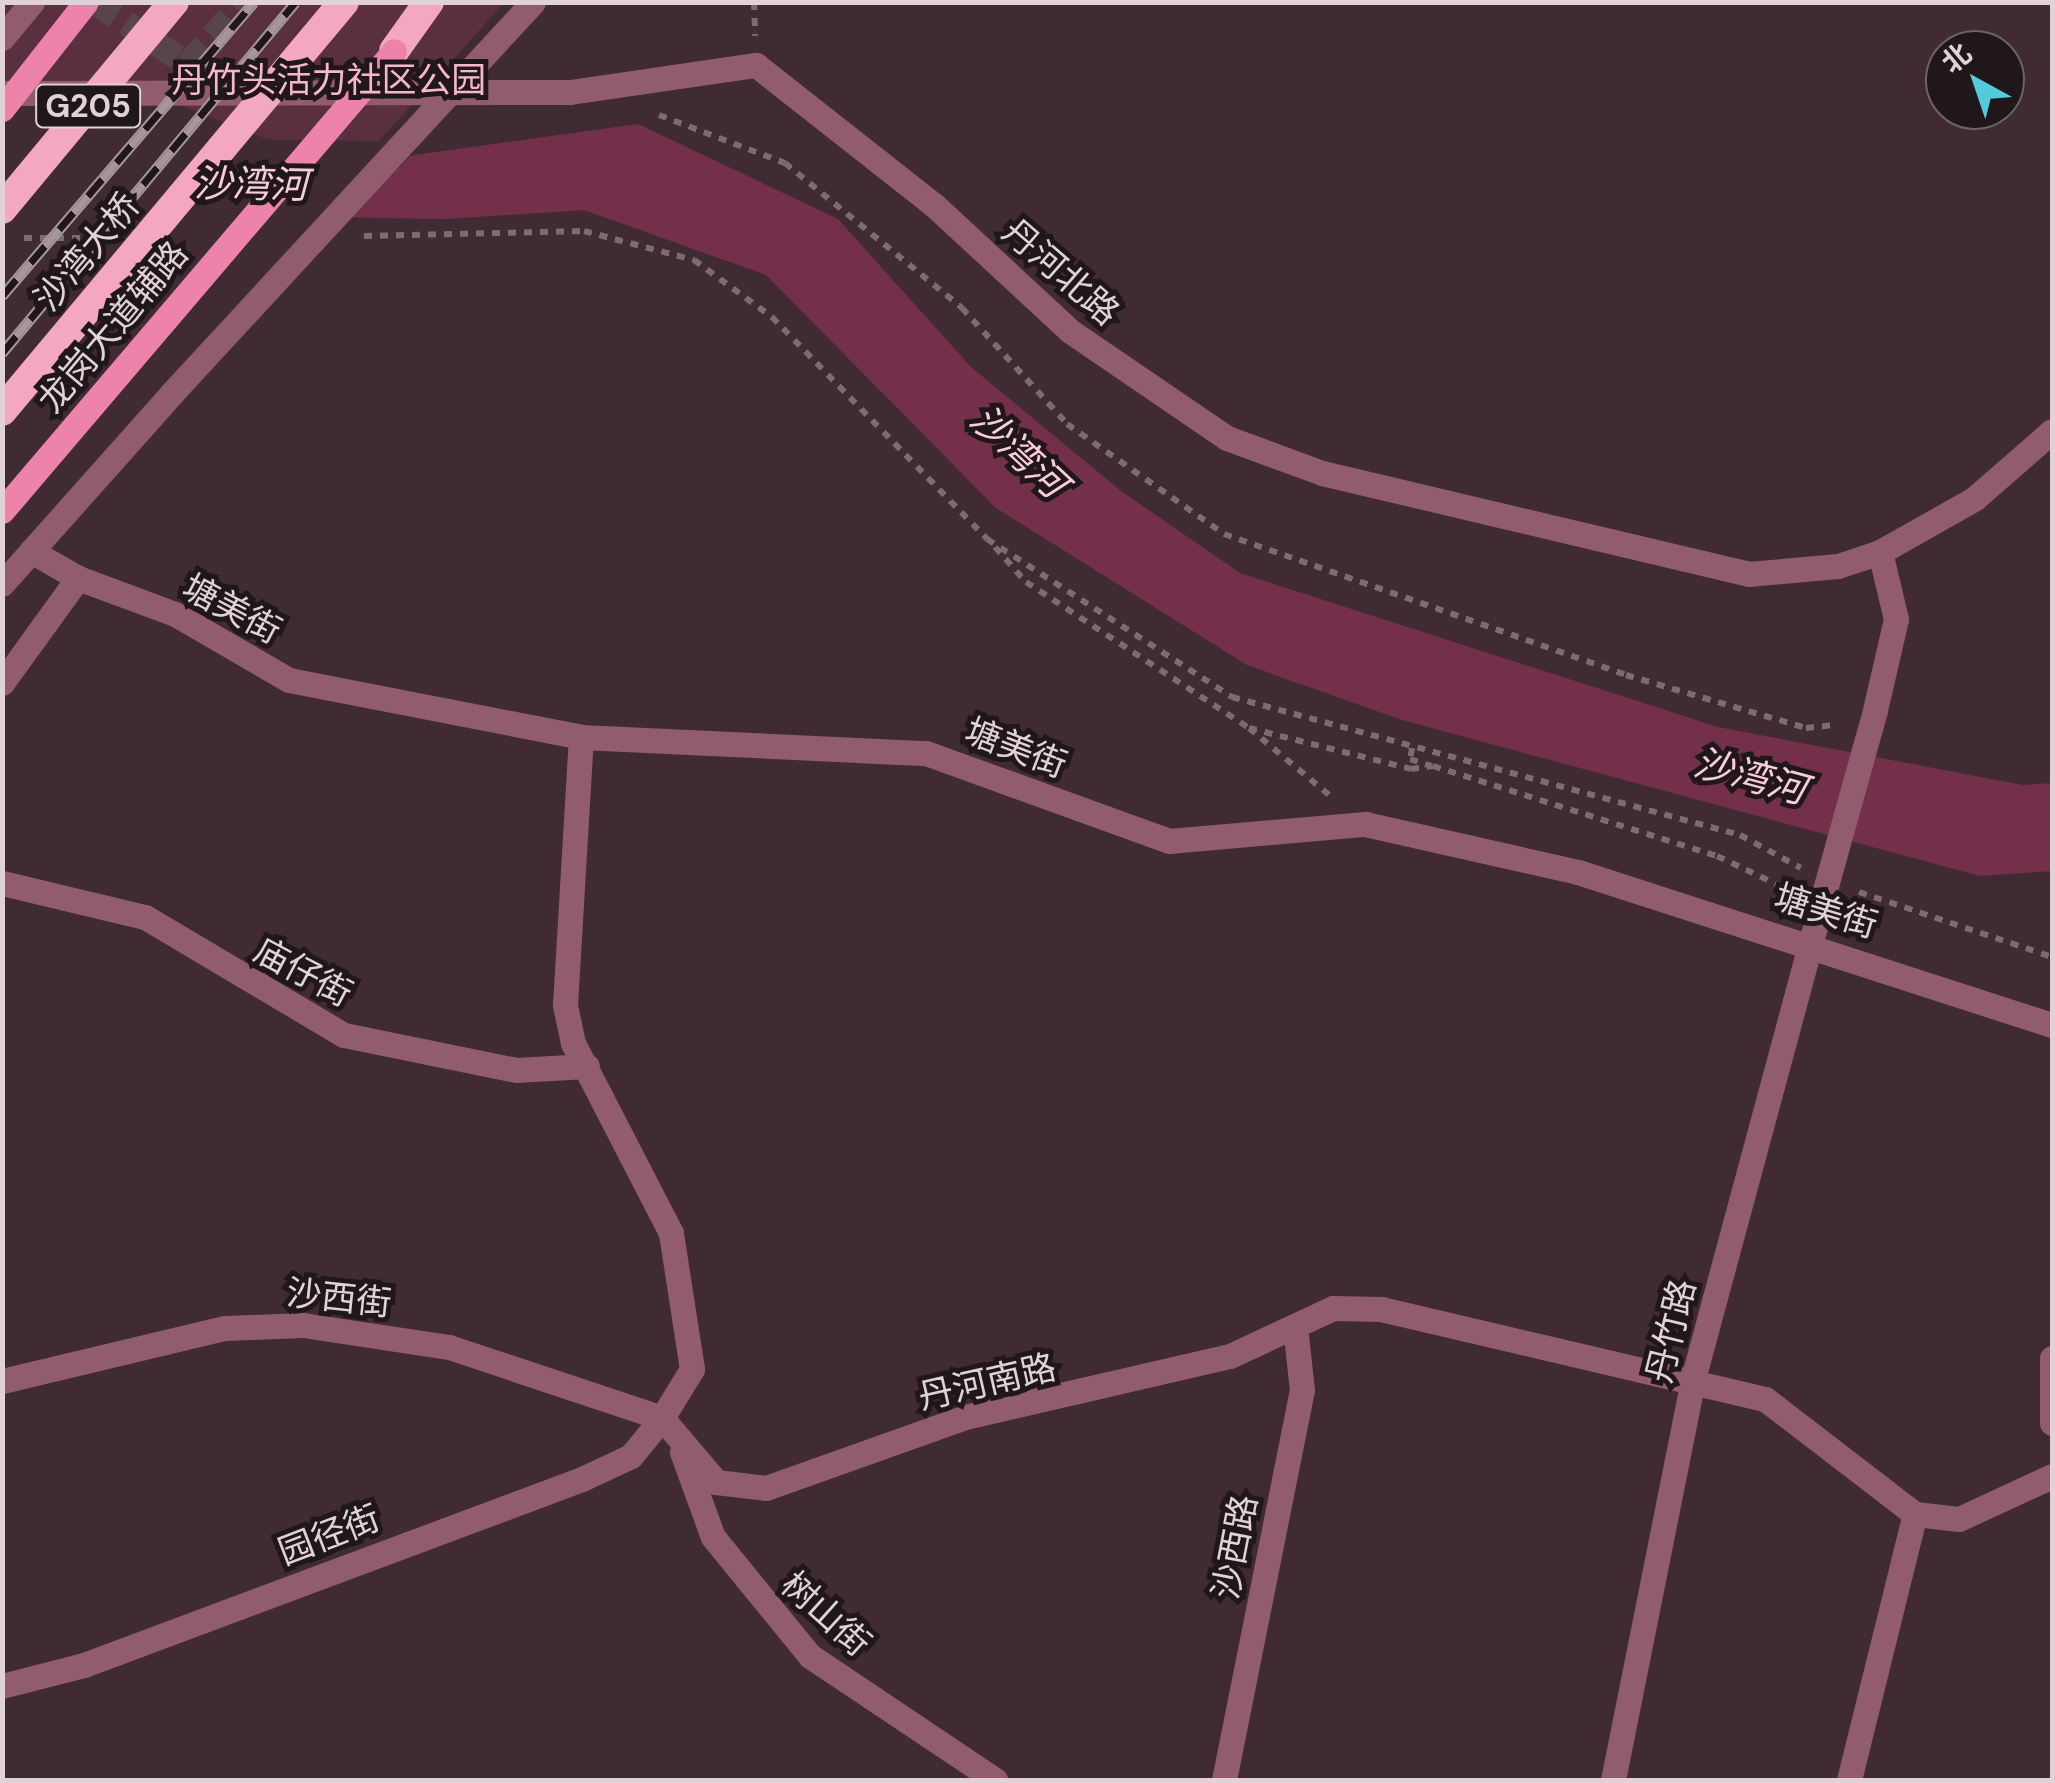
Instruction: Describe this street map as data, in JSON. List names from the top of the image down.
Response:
{
  "streets": {
    "highway": ["G205", "沙湾大桥"],
    "main road": ["龙岗大道辅路"],
    "street": [
      "丹河北路",
      "塘美街",
      "庙仔街",
      "沙西街",
      "丹竹路",
      "丹河南路",
      "园径街",
      "沙西路",
      "树山街"
    ]
  },
  "crossings": [
    ["丹河北路", "丹竹路"],
    ["塘美街", "丹竹路"],
    ["沙西街", "丹河南路"],
    ["沙西街", "园径街"],
    ["丹竹路", "丹河南路"],
    ["丹河南路", "园径街"],
    ["丹河南路", "沙西路"],
    ["丹河南路", "树山街"]
  ],
  "water": ["沙湾河"],
  "parks": ["丹竹头活力社区公园"],
  "north": "top left"
}
